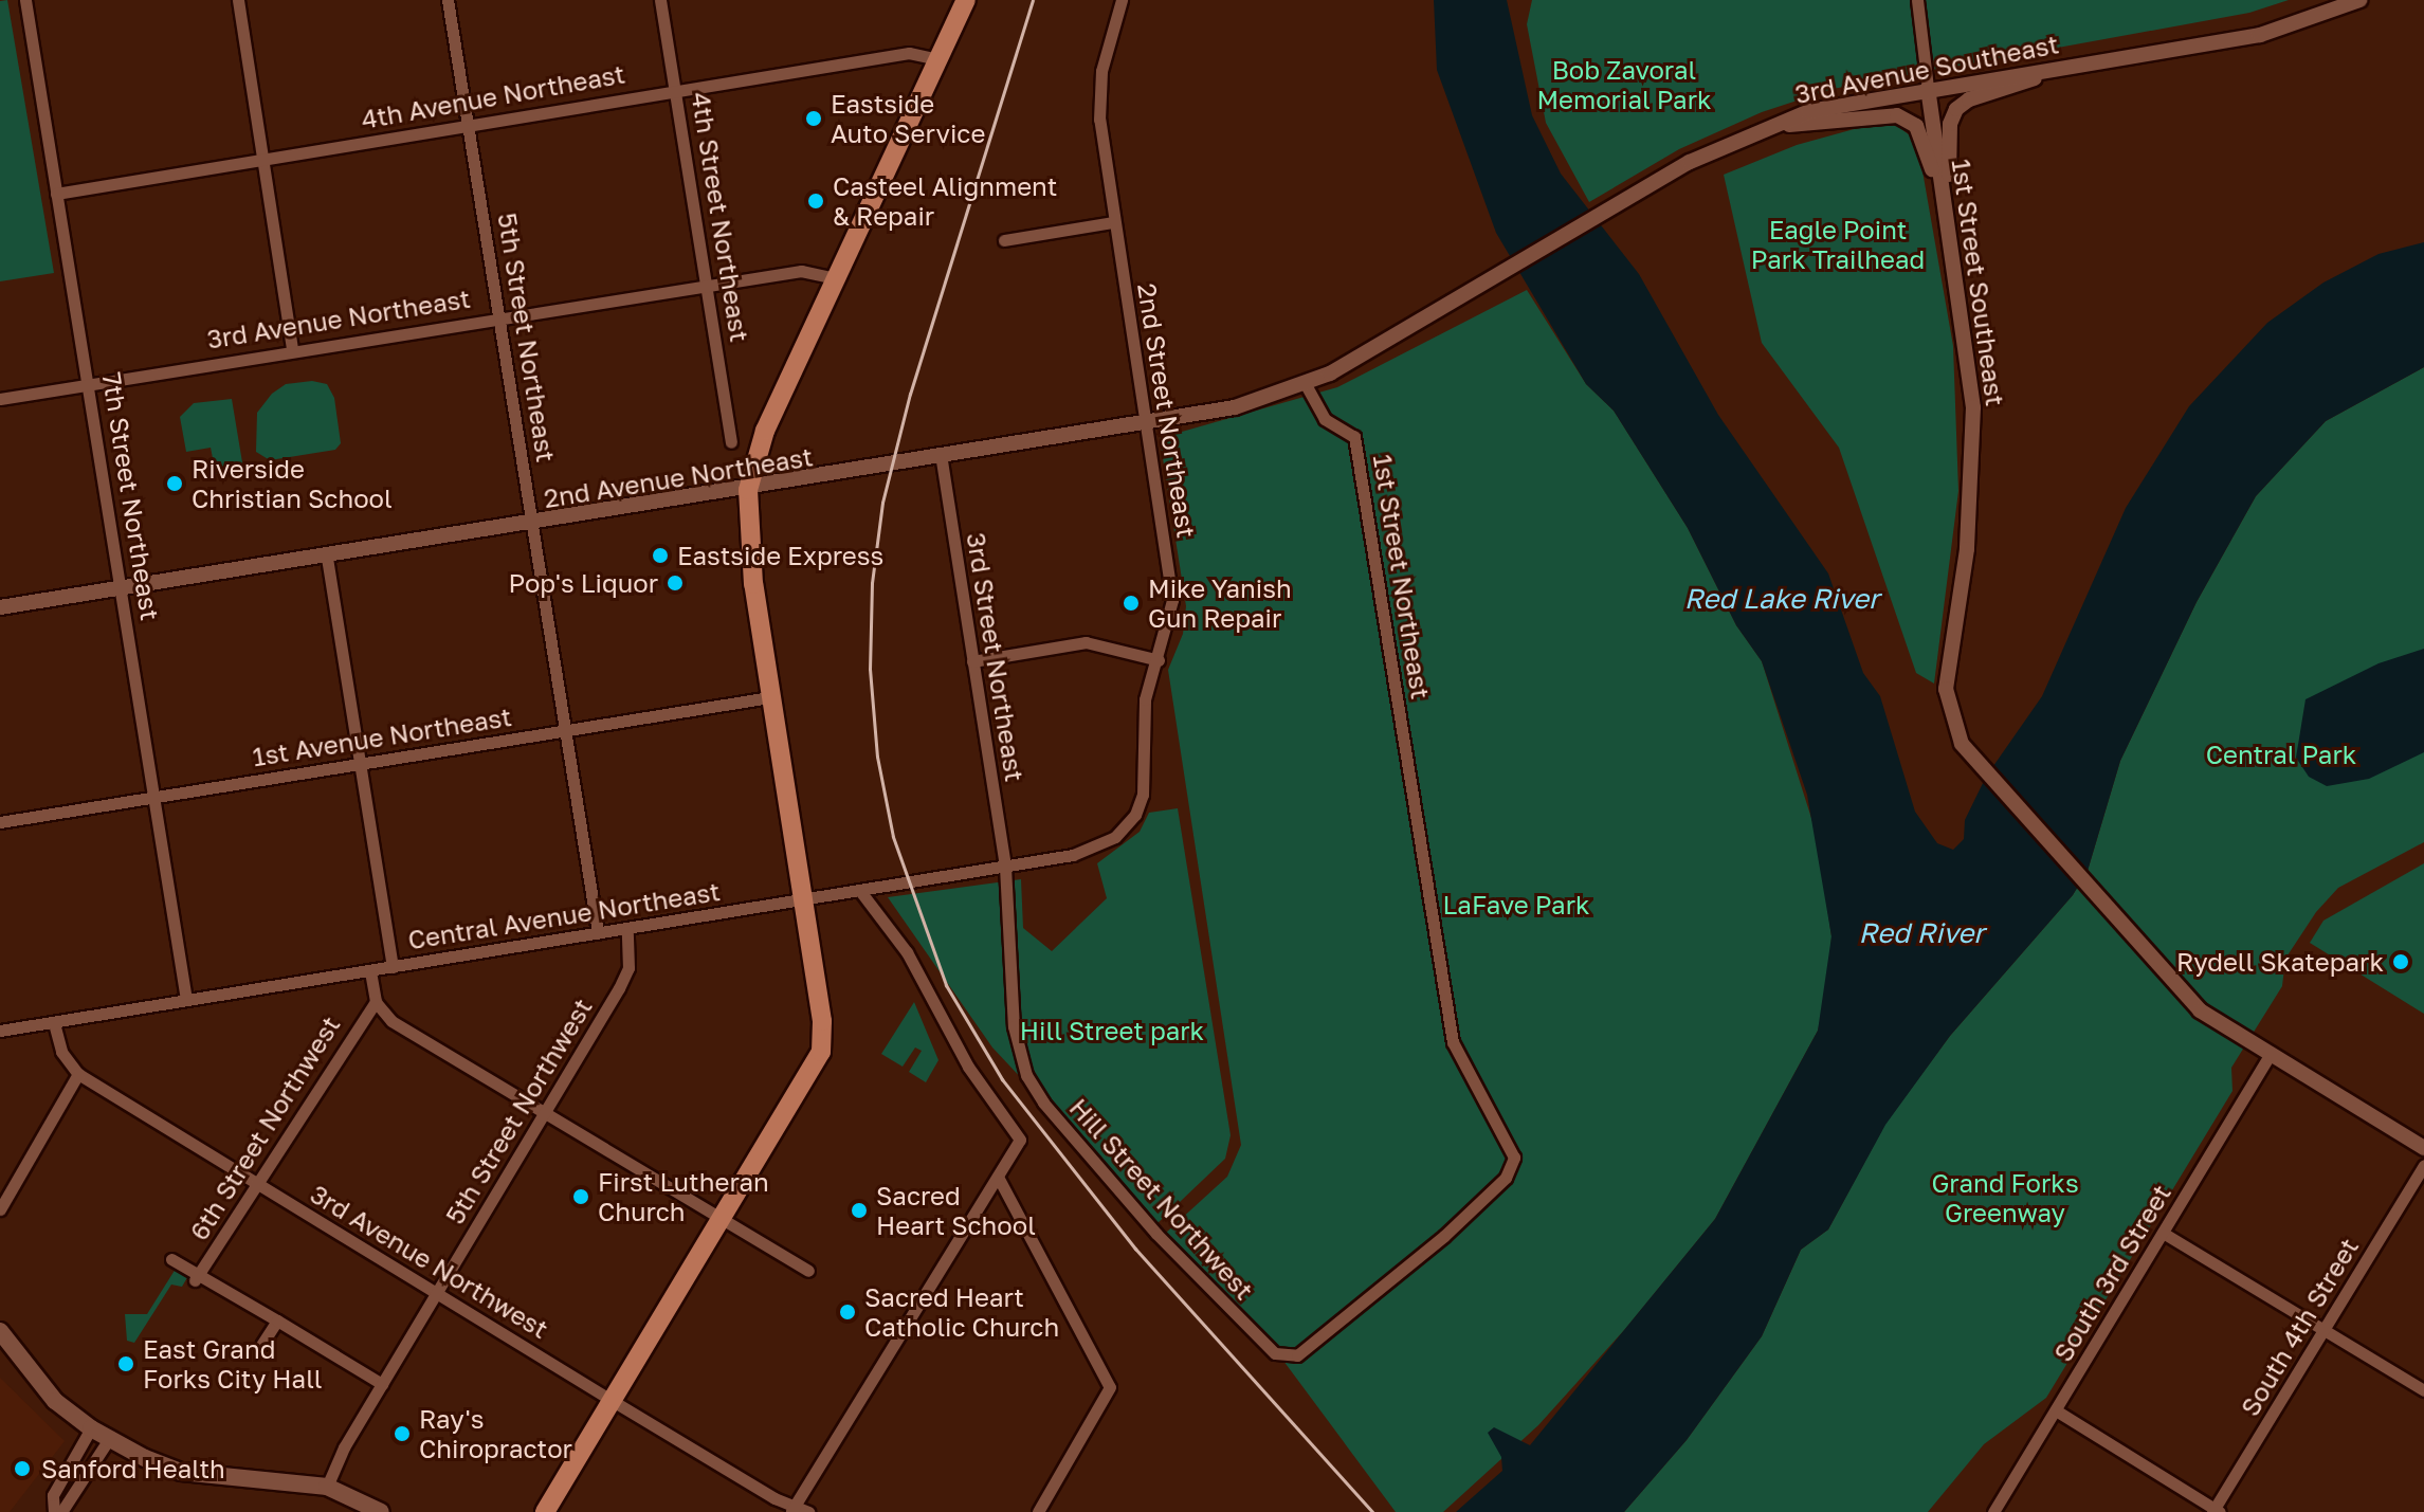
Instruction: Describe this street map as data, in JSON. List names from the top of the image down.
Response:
{
  "streets": {
    "street": [
      "3rd Avenue Southeast",
      "4th Avenue Northeast",
      "4th Street Northeast",
      "1st Street Southeast",
      "3rd Avenue Northeast",
      "5th Street Northeast",
      "2nd Street Northeast",
      "2nd Avenue Northeast",
      "7th Street Northeast",
      "1st Street Northeast",
      "3rd Street Northeast",
      "1st Avenue Northeast",
      "Central Avenue Northeast",
      "5th Street Northwest",
      "6th Street Northwest",
      "Hill Street Northwest",
      "3rd Avenue Northwest",
      "South 3rd Street",
      "South 4th Street"
    ]
  },
  "crossings": [
    ["3rd Avenue Southeast", "1st Street Southeast"],
    ["3rd Avenue Southeast", "2nd Avenue Northeast"],
    ["4th Avenue Northeast", "4th Street Northeast"],
    ["4th Avenue Northeast", "5th Street Northeast"],
    ["4th Avenue Northeast", "7th Street Northeast"],
    ["4th Street Northeast", "3rd Avenue Northeast"],
    ["1st Street Southeast", "South 3rd Street"],
    ["3rd Avenue Northeast", "5th Street Northeast"],
    ["3rd Avenue Northeast", "7th Street Northeast"],
    ["5th Street Northeast", "2nd Avenue Northeast"],
    ["5th Street Northeast", "1st Avenue Northeast"],
    ["5th Street Northeast", "Central Avenue Northeast"],
    ["2nd Street Northeast", "2nd Avenue Northeast"],
    ["2nd Street Northeast", "Central Avenue Northeast"],
    ["2nd Avenue Northeast", "7th Street Northeast"],
    ["2nd Avenue Northeast", "1st Street Northeast"],
    ["2nd Avenue Northeast", "3rd Street Northeast"],
    ["7th Street Northeast", "1st Avenue Northeast"],
    ["7th Street Northeast", "Central Avenue Northeast"],
    ["1st Street Northeast", "Hill Street Northwest"],
    ["3rd Street Northeast", "Central Avenue Northeast"],
    ["3rd Street Northeast", "Hill Street Northwest"],
    ["Central Avenue Northeast", "5th Street Northwest"],
    ["Central Avenue Northeast", "Hill Street Northwest"],
    ["Central Avenue Northeast", "3rd Avenue Northwest"],
    ["5th Street Northwest", "3rd Avenue Northwest"],
    ["6th Street Northwest", "3rd Avenue Northwest"]
  ],
  "water": ["Red Lake River", "Red River"],
  "parks": [
    "Bob Zavoral Memorial Park",
    "Eagle Point Park Trailhead",
    "Central Park",
    "LaFave Park",
    "Hill Street park",
    "Grand Forks Greenway"
  ],
  "places": [
    "Eastside Auto Service",
    "Casteel Alignment & Repair",
    "Riverside Christian School",
    "Eastside Express",
    "Pop's Liquor",
    "Mike Yanish Gun Repair",
    "Rydell Skatepark",
    "First Lutheran Church",
    "Sacred Heart School",
    "Sacred Heart Catholic Church",
    "East Grand Forks City Hall",
    "Ray's Chiropractor",
    "Sanford Health"
  ]
}
